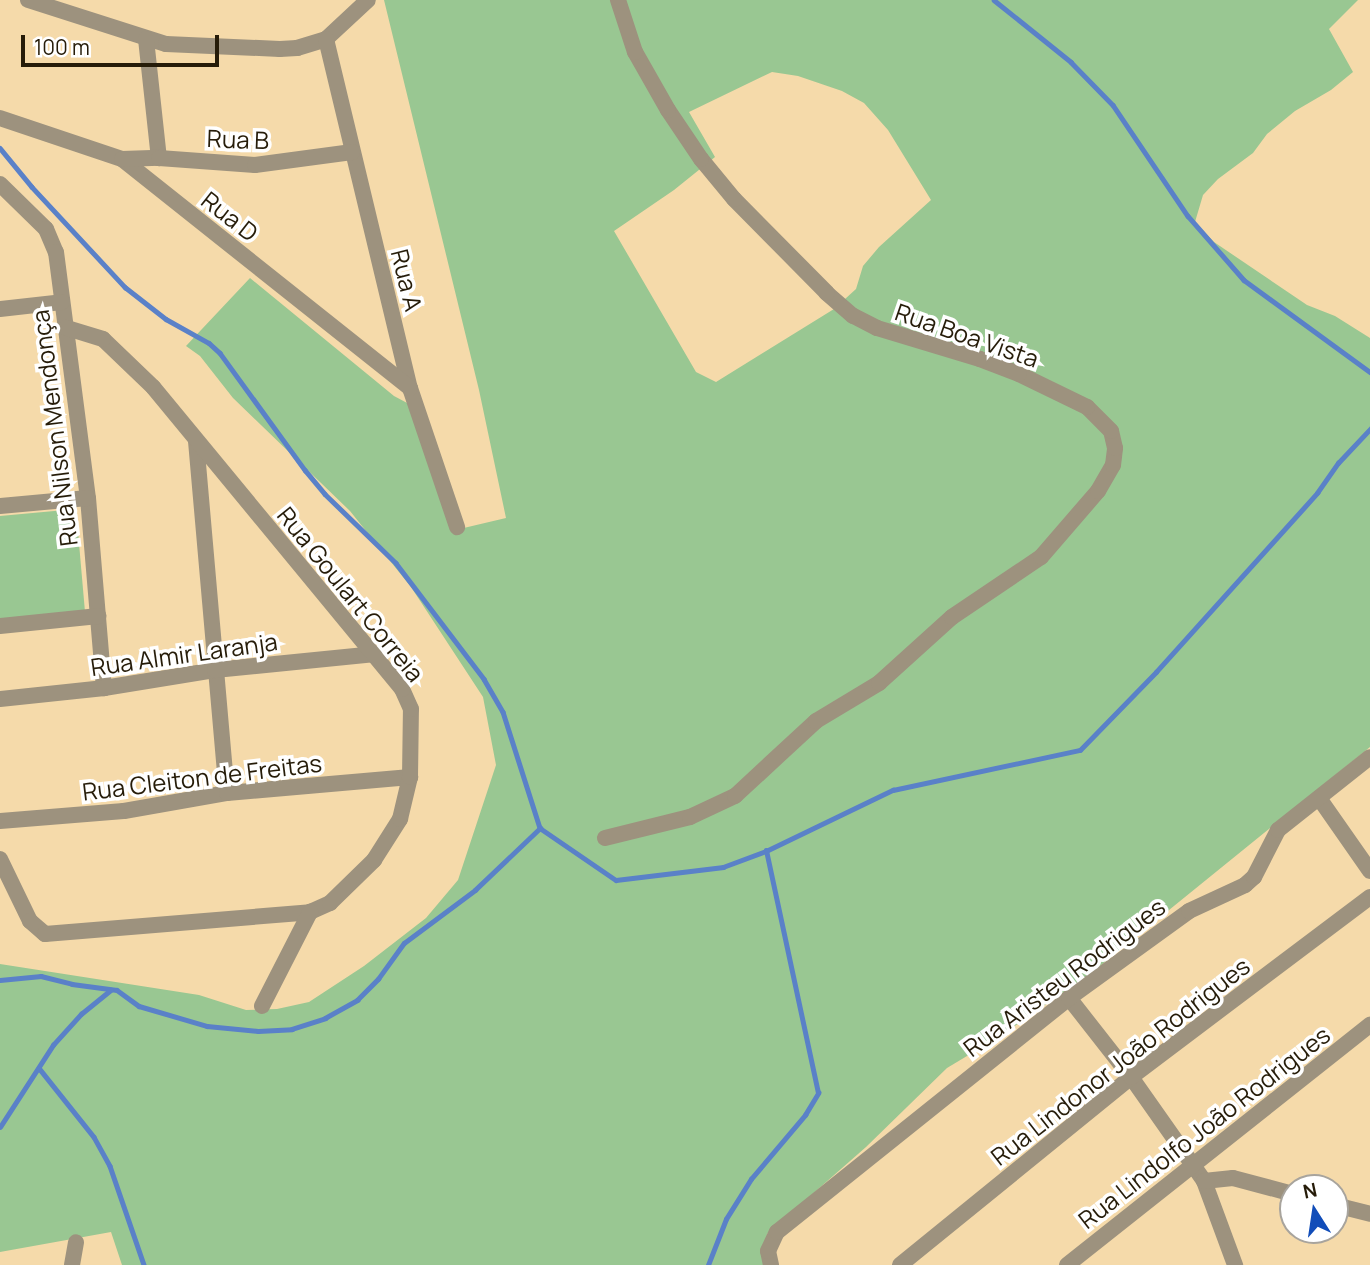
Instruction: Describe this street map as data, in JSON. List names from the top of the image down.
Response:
{
  "streets": {
    "street": [
      "Rua B",
      "Rua D",
      "Rua A",
      "Rua Boa Vista",
      "Rua Nilson Mendonça",
      "Rua Goulart Correia",
      "Rua Almir Laranja",
      "Rua Cleiton de Freitas",
      "Rua Aristeu Rodrigues",
      "Rua Lindonor João Rodrigues",
      "Rua Lindolfo João Rodrigues"
    ]
  },
  "crossings": [
    ["Rua B", "Rua D"],
    ["Rua B", "Rua A"],
    ["Rua D", "Rua A"],
    ["Rua Nilson Mendonça", "Rua Goulart Correia"],
    ["Rua Nilson Mendonça", "Rua Almir Laranja"],
    ["Rua Goulart Correia", "Rua Almir Laranja"],
    ["Rua Goulart Correia", "Rua Cleiton de Freitas"]
  ],
  "scale_bar": "100 m",
  "north": "top"
}
